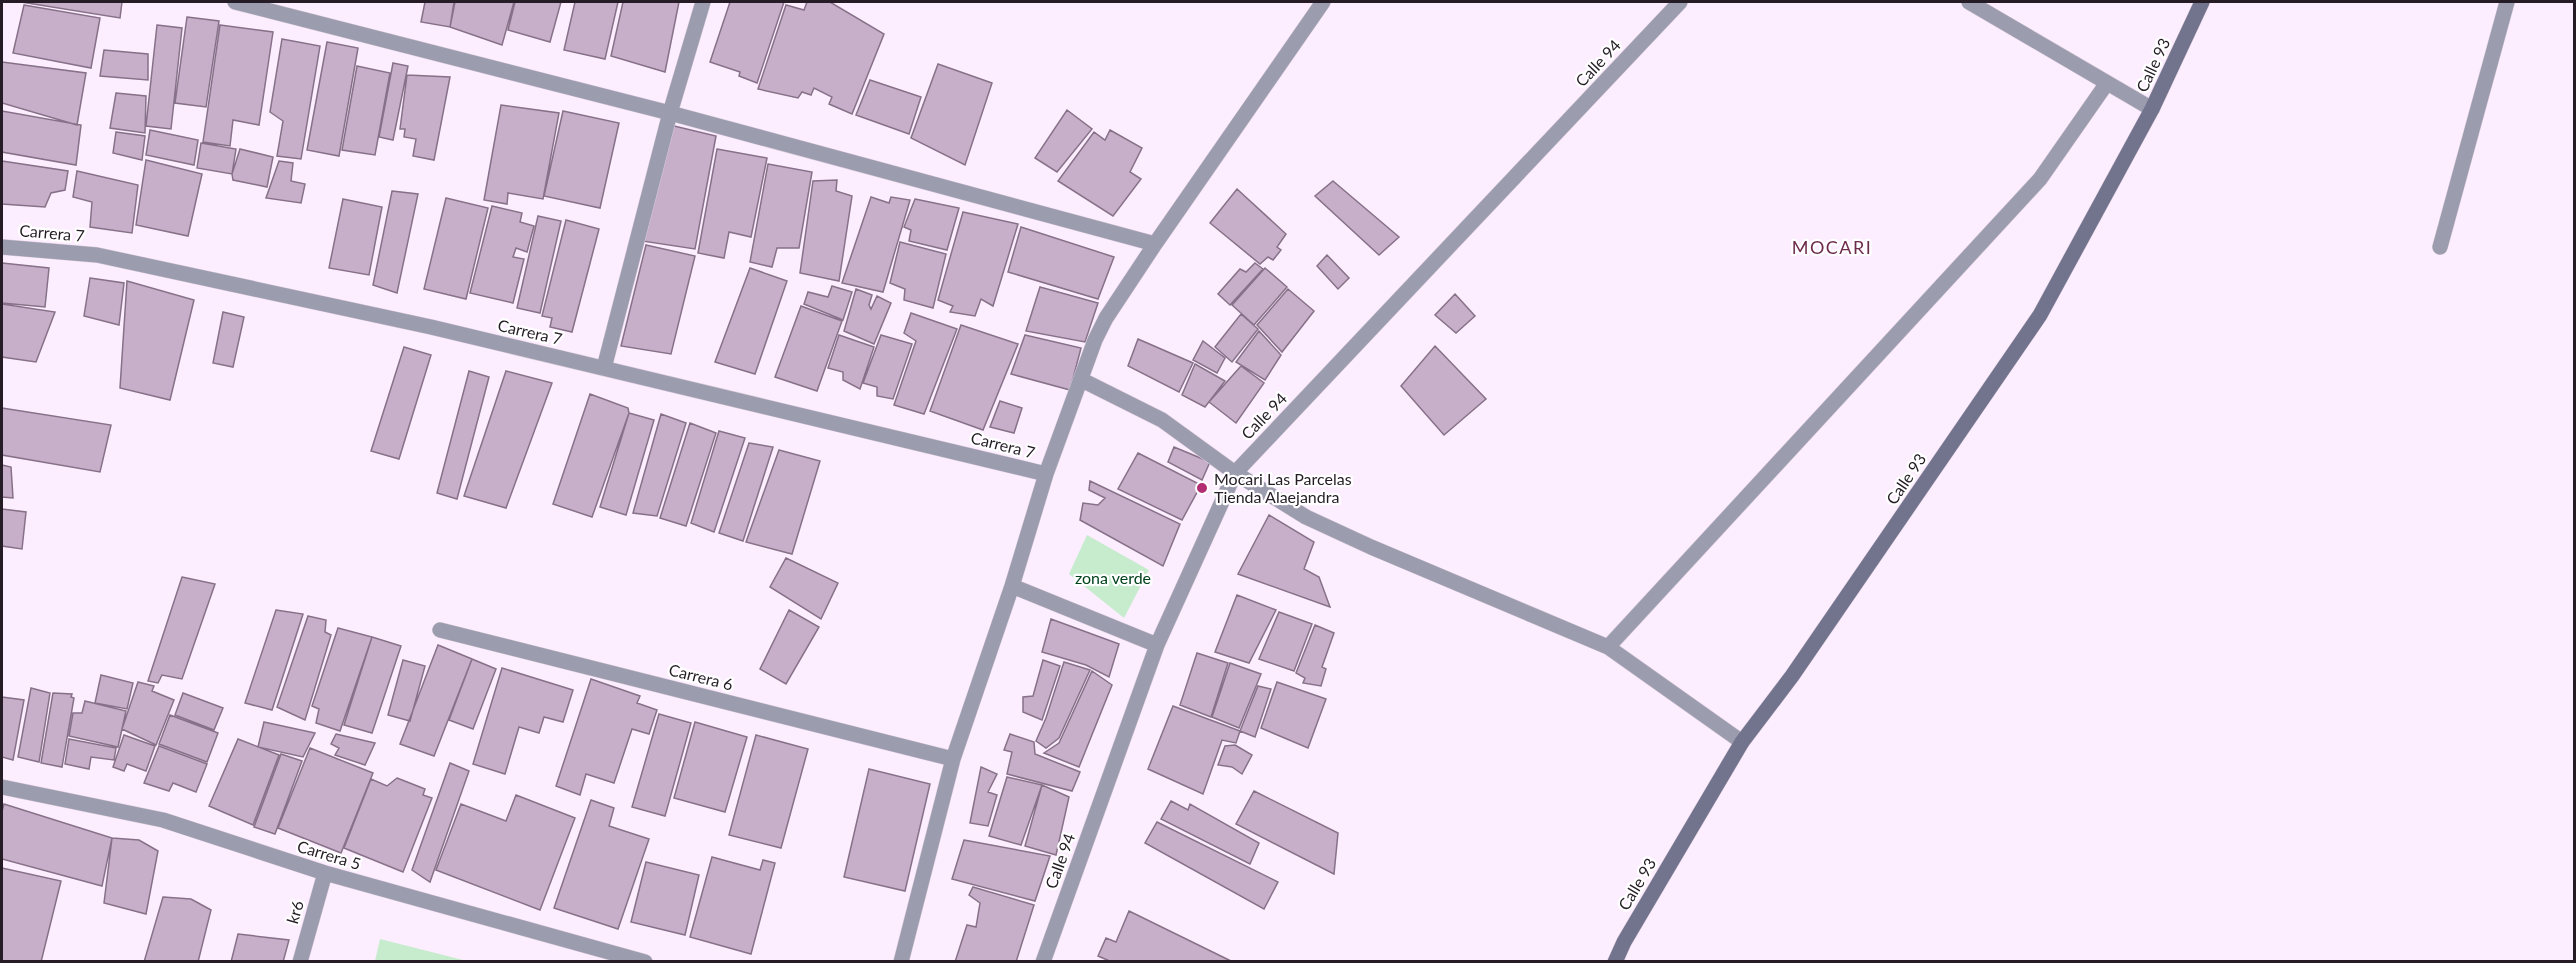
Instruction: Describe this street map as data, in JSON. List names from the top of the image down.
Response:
{
  "streets": {
    "street": [
      "Calle 94",
      "Calle 93",
      "Carrera 7",
      "Carrera 6",
      "Carrera 5",
      "kr6"
    ]
  },
  "crossings": [
    ["Carrera 5", "kr6"]
  ],
  "districts": ["MOCARI"],
  "parks": ["zona verde"],
  "places": ["Mocari Las Parcelas Tienda Alaejandra"]
}
